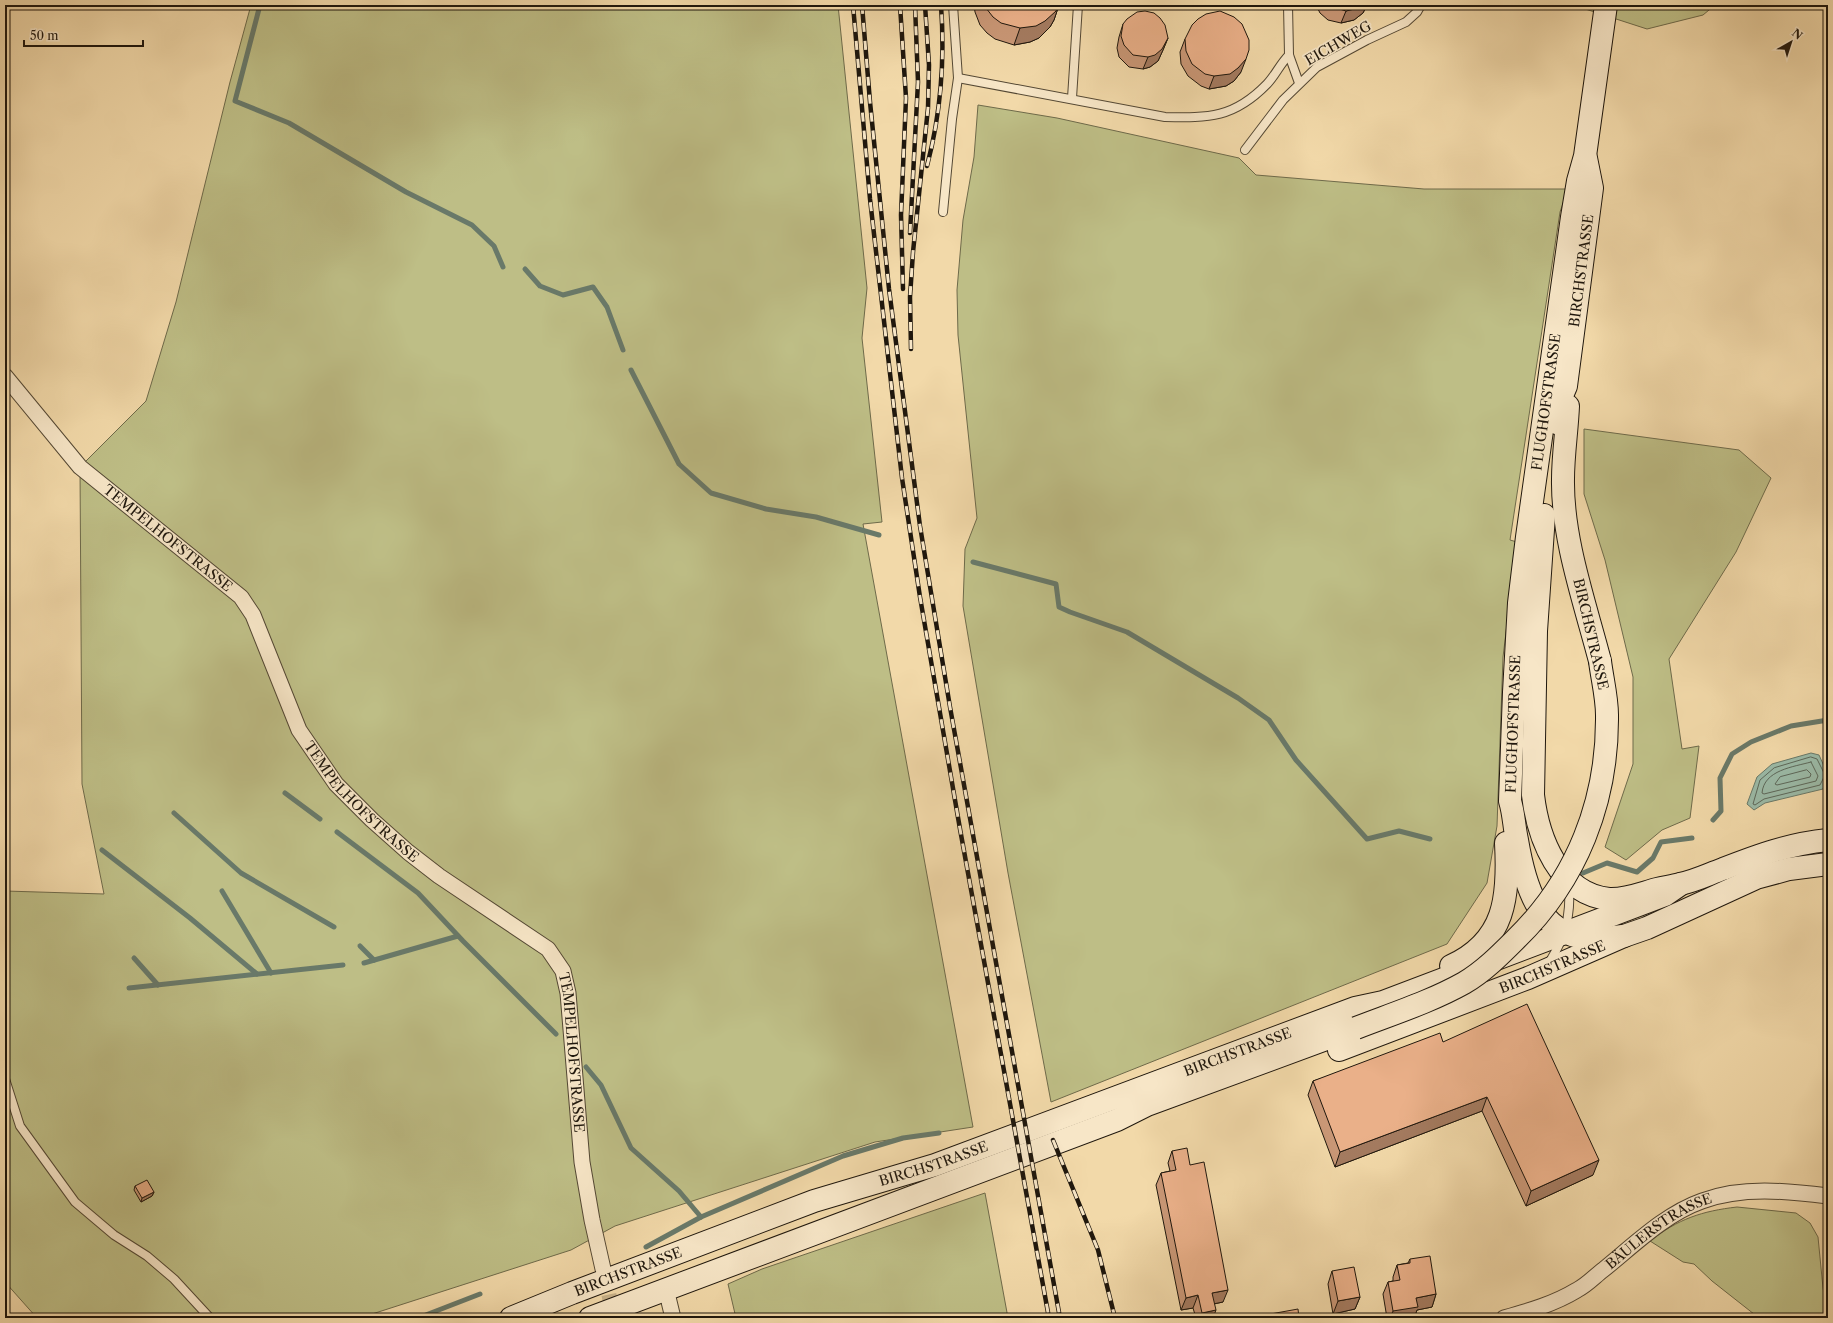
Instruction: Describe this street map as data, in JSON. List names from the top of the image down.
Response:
{
  "streets": {
    "main road": ["BIRCHSTRASSE", "FLUGHOFSTRASSE"],
    "street": ["TEMPELHOFSTRASSE", "BÄULERSTRASSE"],
    "lane": ["EICHWEG"]
  },
  "crossings": [
    ["BIRCHSTRASSE", "FLUGHOFSTRASSE"]
  ],
  "scale_bar": "50 m",
  "north": "top right"
}
